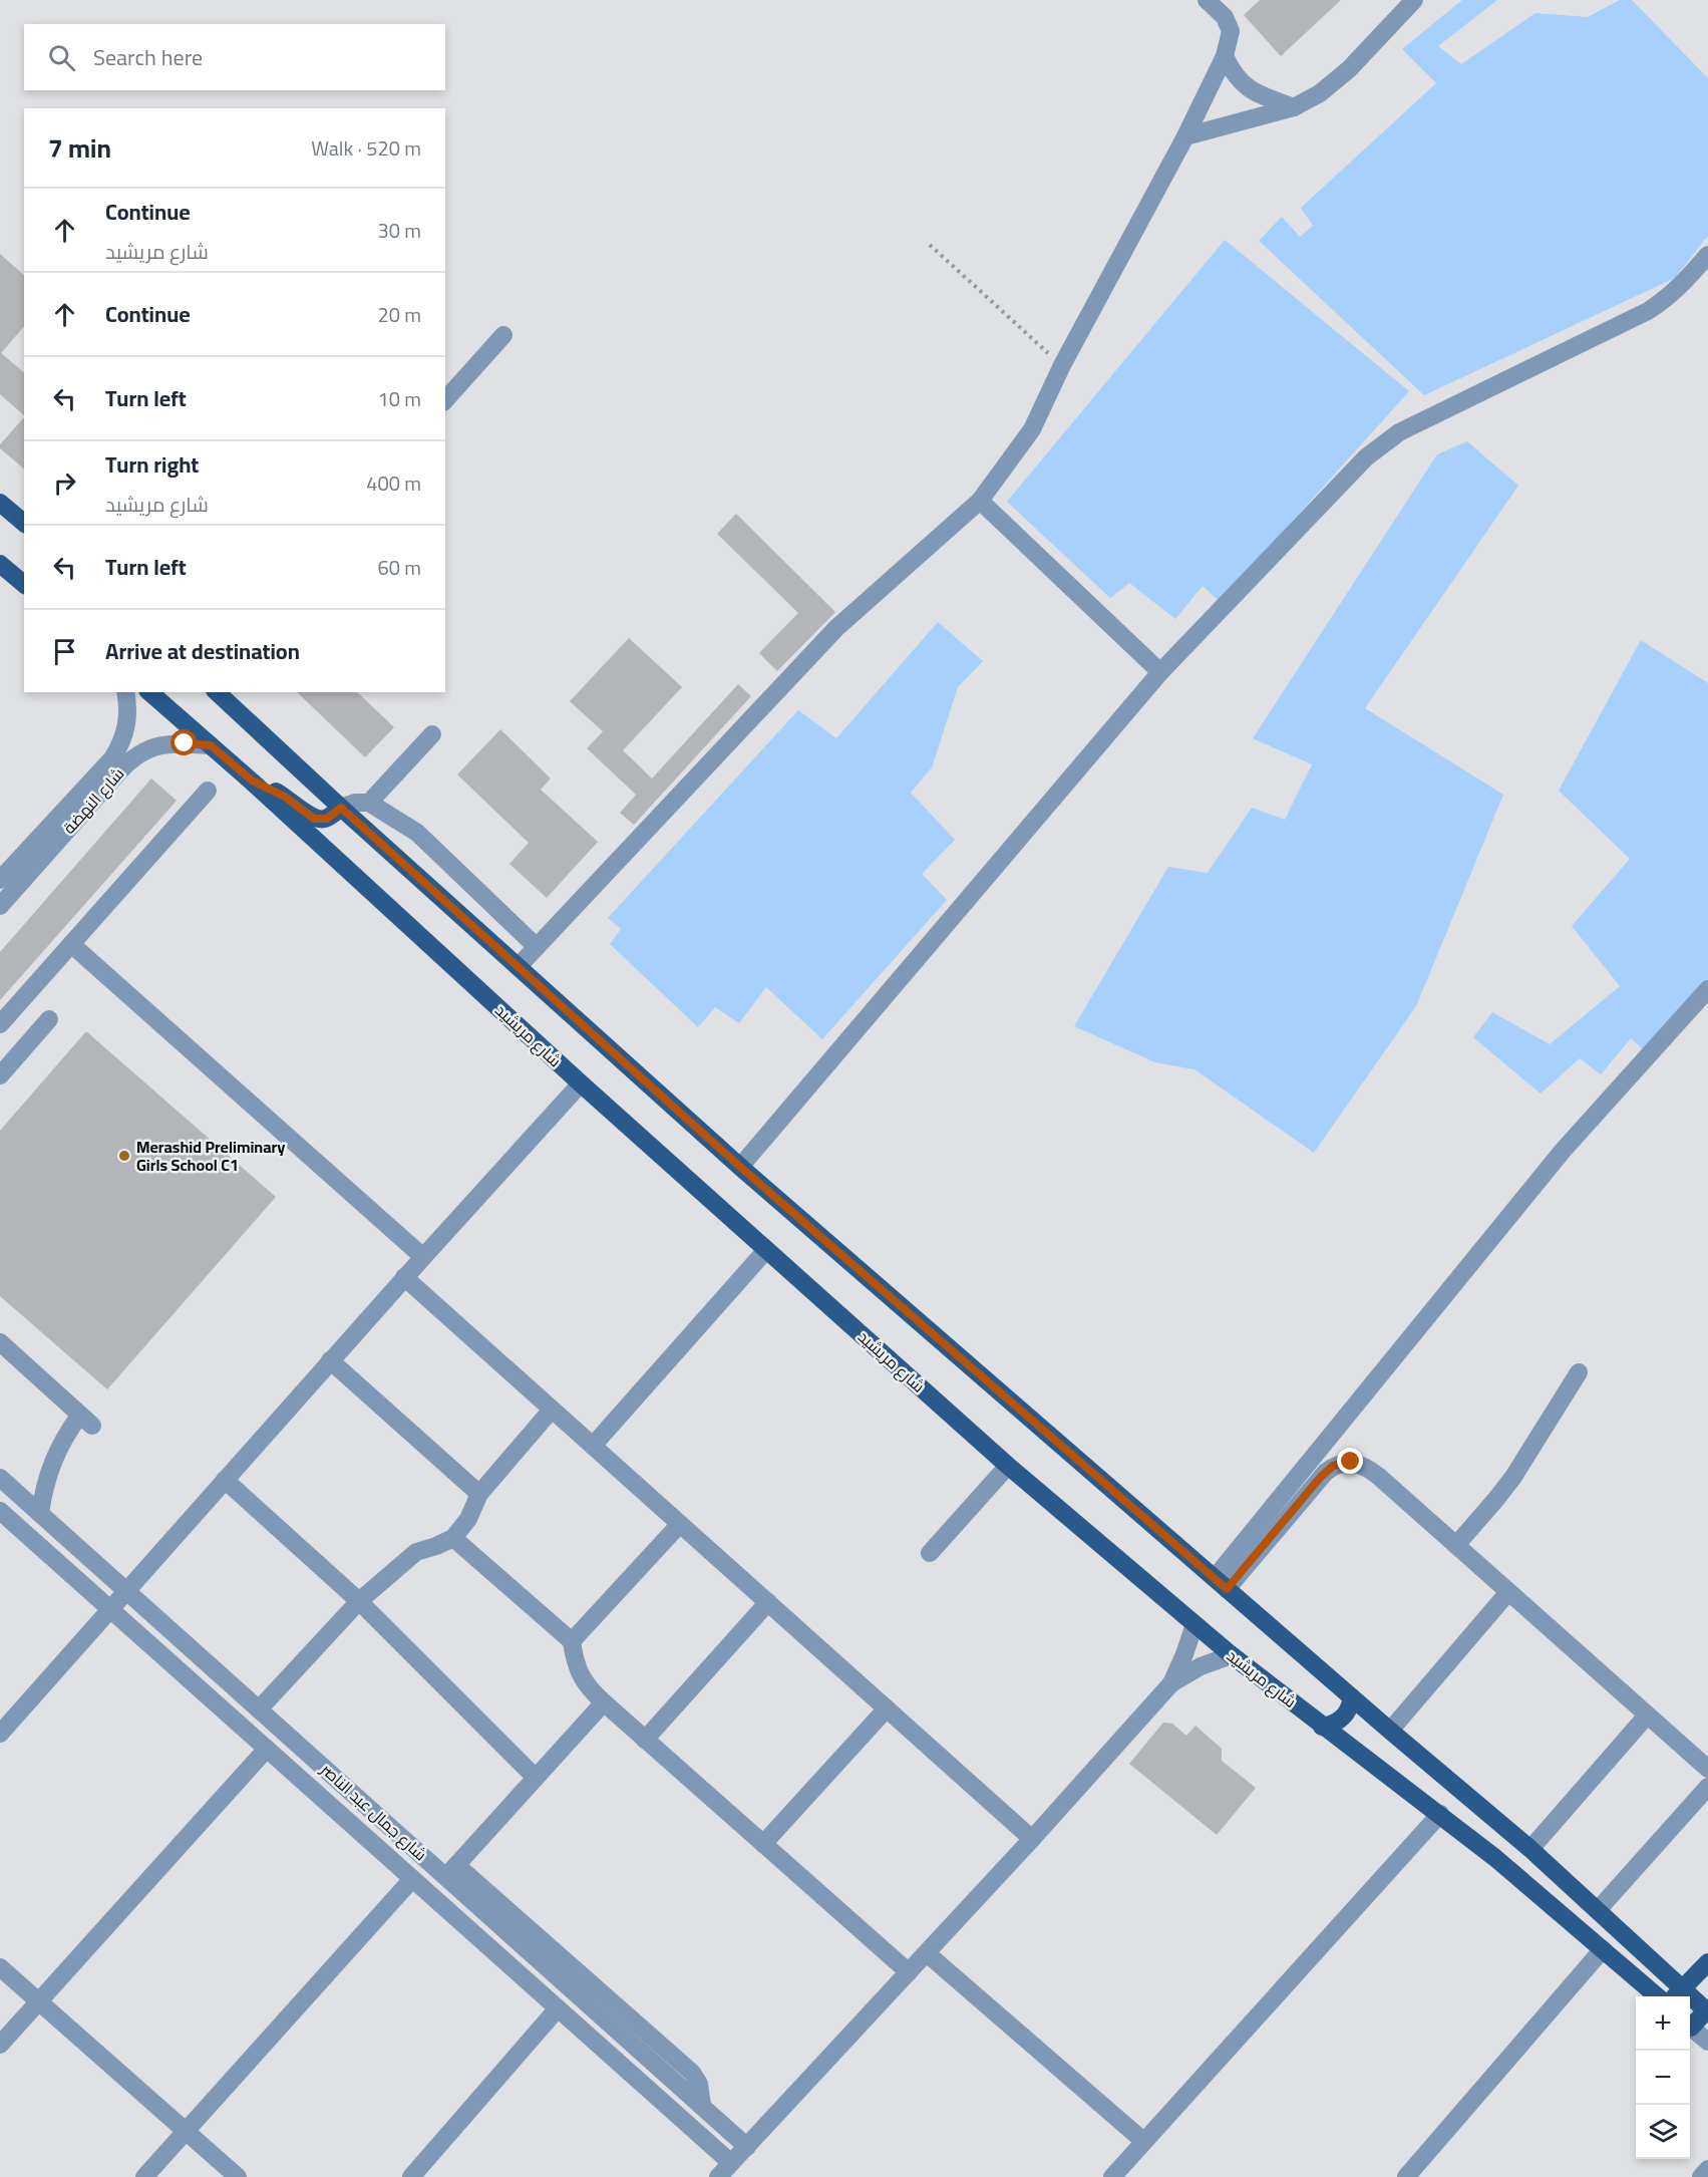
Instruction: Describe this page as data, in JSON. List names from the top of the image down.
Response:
{
  "streets": {
    "main road": ["شارع مريشيد"],
    "street": ["شارع النهضة", "شارع جمال عبد الناصر"]
  },
  "crossings": [
    ["شارع النهضة", "شارع مريشيد"]
  ],
  "places": ["Merashid Preliminary Girls School C1"],
  "page": {
    "search": "Search here",
    "heading": ["7 min", "Walk · 520 m"],
    "list": [
      ["Continue", "شارع مريشيد", "30 m"],
      ["Continue", "20 m"],
      ["Turn left", "10 m"],
      ["Turn right", "شارع مريشيد", "400 m"],
      ["Turn left", "60 m"],
      "Arrive at destination"
    ],
    "map_buttons": ["+", "−"]
  }
}
